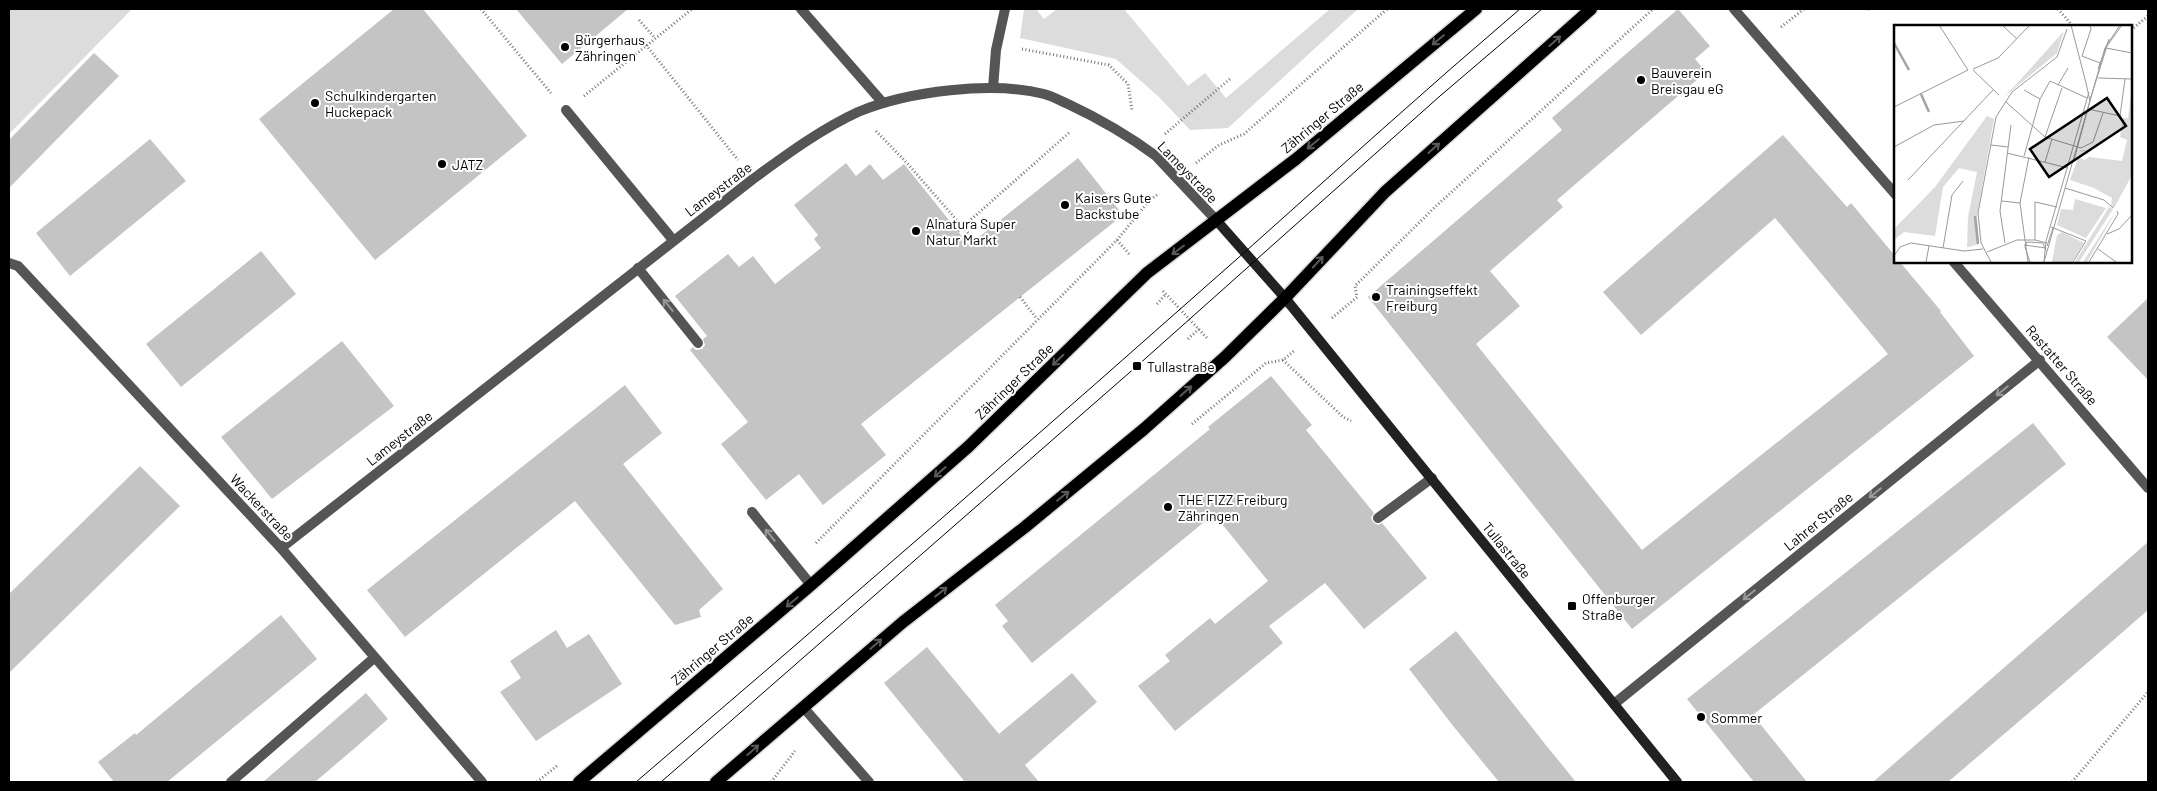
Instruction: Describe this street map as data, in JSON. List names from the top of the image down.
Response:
{
  "streets": {
    "main road": ["Zähringer Straße"],
    "street": [
      "Lameystraße",
      "Rastatter Straße",
      "Wackerstraße",
      "Lahrer Straße",
      "Tullastraße"
    ]
  },
  "crossings": [
    ["Zähringer Straße", "Lameystraße"],
    ["Zähringer Straße", "Tullastraße"],
    ["Lameystraße", "Wackerstraße"],
    ["Lameystraße", "Tullastraße"],
    ["Rastatter Straße", "Lahrer Straße"],
    ["Lahrer Straße", "Tullastraße"]
  ],
  "one_way": ["Lahrer Straße"],
  "places": {
    "other": [
      "Bürgerhaus Zähringen",
      "Bauverein Breisgau eG",
      "Schulkindergarten Huckepack",
      "JATZ",
      "Kaisers Gute Backstube",
      "Alnatura Super Natur Markt",
      "Trainingseffekt Freiburg",
      "THE FIZZ Freiburg Zähringen",
      "Sommer"
    ],
    "transit": ["Tullastraße", "Offenburger Straße"]
  }
}
